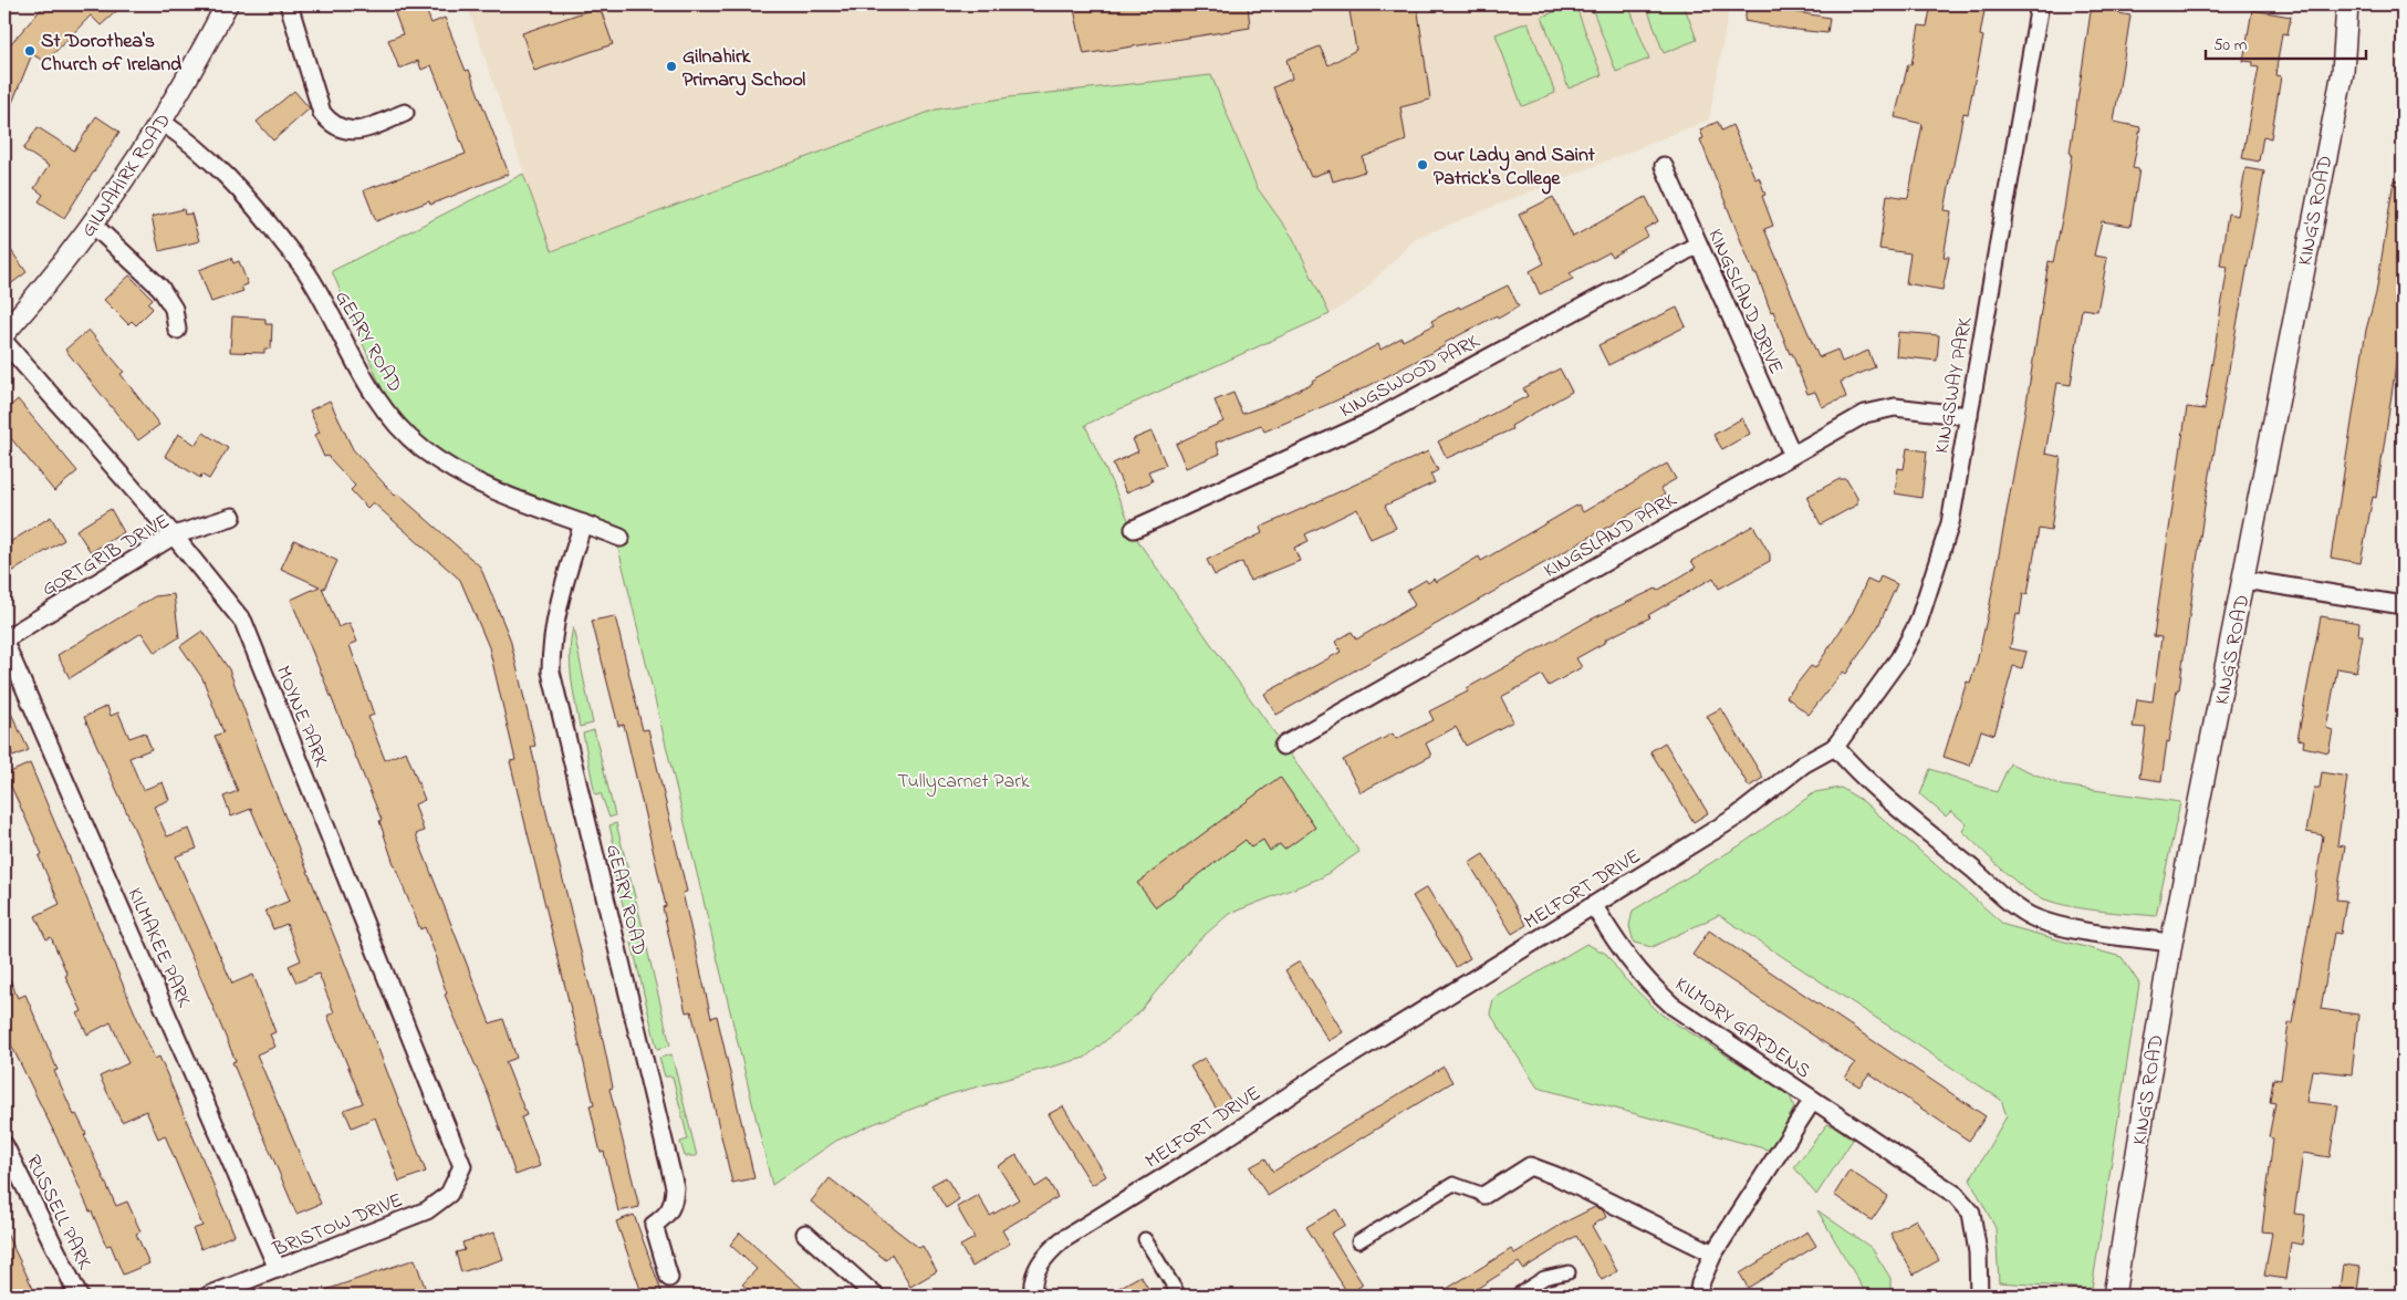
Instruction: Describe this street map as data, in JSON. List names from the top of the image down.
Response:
{
  "streets": {
    "street": [
      "GILNAHIRK ROAD",
      "KING'S ROAD",
      "KINGSLAND DRIVE",
      "GEARY ROAD",
      "KINGSWOOD PARK",
      "KINGSWAY PARK",
      "KINGSLAND PARK",
      "GORTGRIB DRIVE",
      "MOYNE PARK",
      "MELFORT DRIVE",
      "KILMAKEE PARK",
      "KILMORY GARDENS",
      "RUSSELL PARK",
      "BRISTOW DRIVE"
    ]
  },
  "crossings": [
    ["GILNAHIRK ROAD", "GEARY ROAD"],
    ["KINGSLAND DRIVE", "KINGSWOOD PARK"],
    ["KINGSLAND DRIVE", "KINGSLAND PARK"],
    ["KINGSWAY PARK", "KINGSLAND PARK"],
    ["KINGSWAY PARK", "MELFORT DRIVE"],
    ["GORTGRIB DRIVE", "MOYNE PARK"],
    ["GORTGRIB DRIVE", "KILMAKEE PARK"],
    ["MOYNE PARK", "BRISTOW DRIVE"],
    ["MELFORT DRIVE", "KILMORY GARDENS"],
    ["KILMAKEE PARK", "BRISTOW DRIVE"]
  ],
  "parks": ["Tullycarnet Park"],
  "places": ["St Dorothea's Church of Ireland", "Gilnahirk Primary School", "Our Lady and Saint Patrick's College"],
  "scale_bar": "50 m"
}
